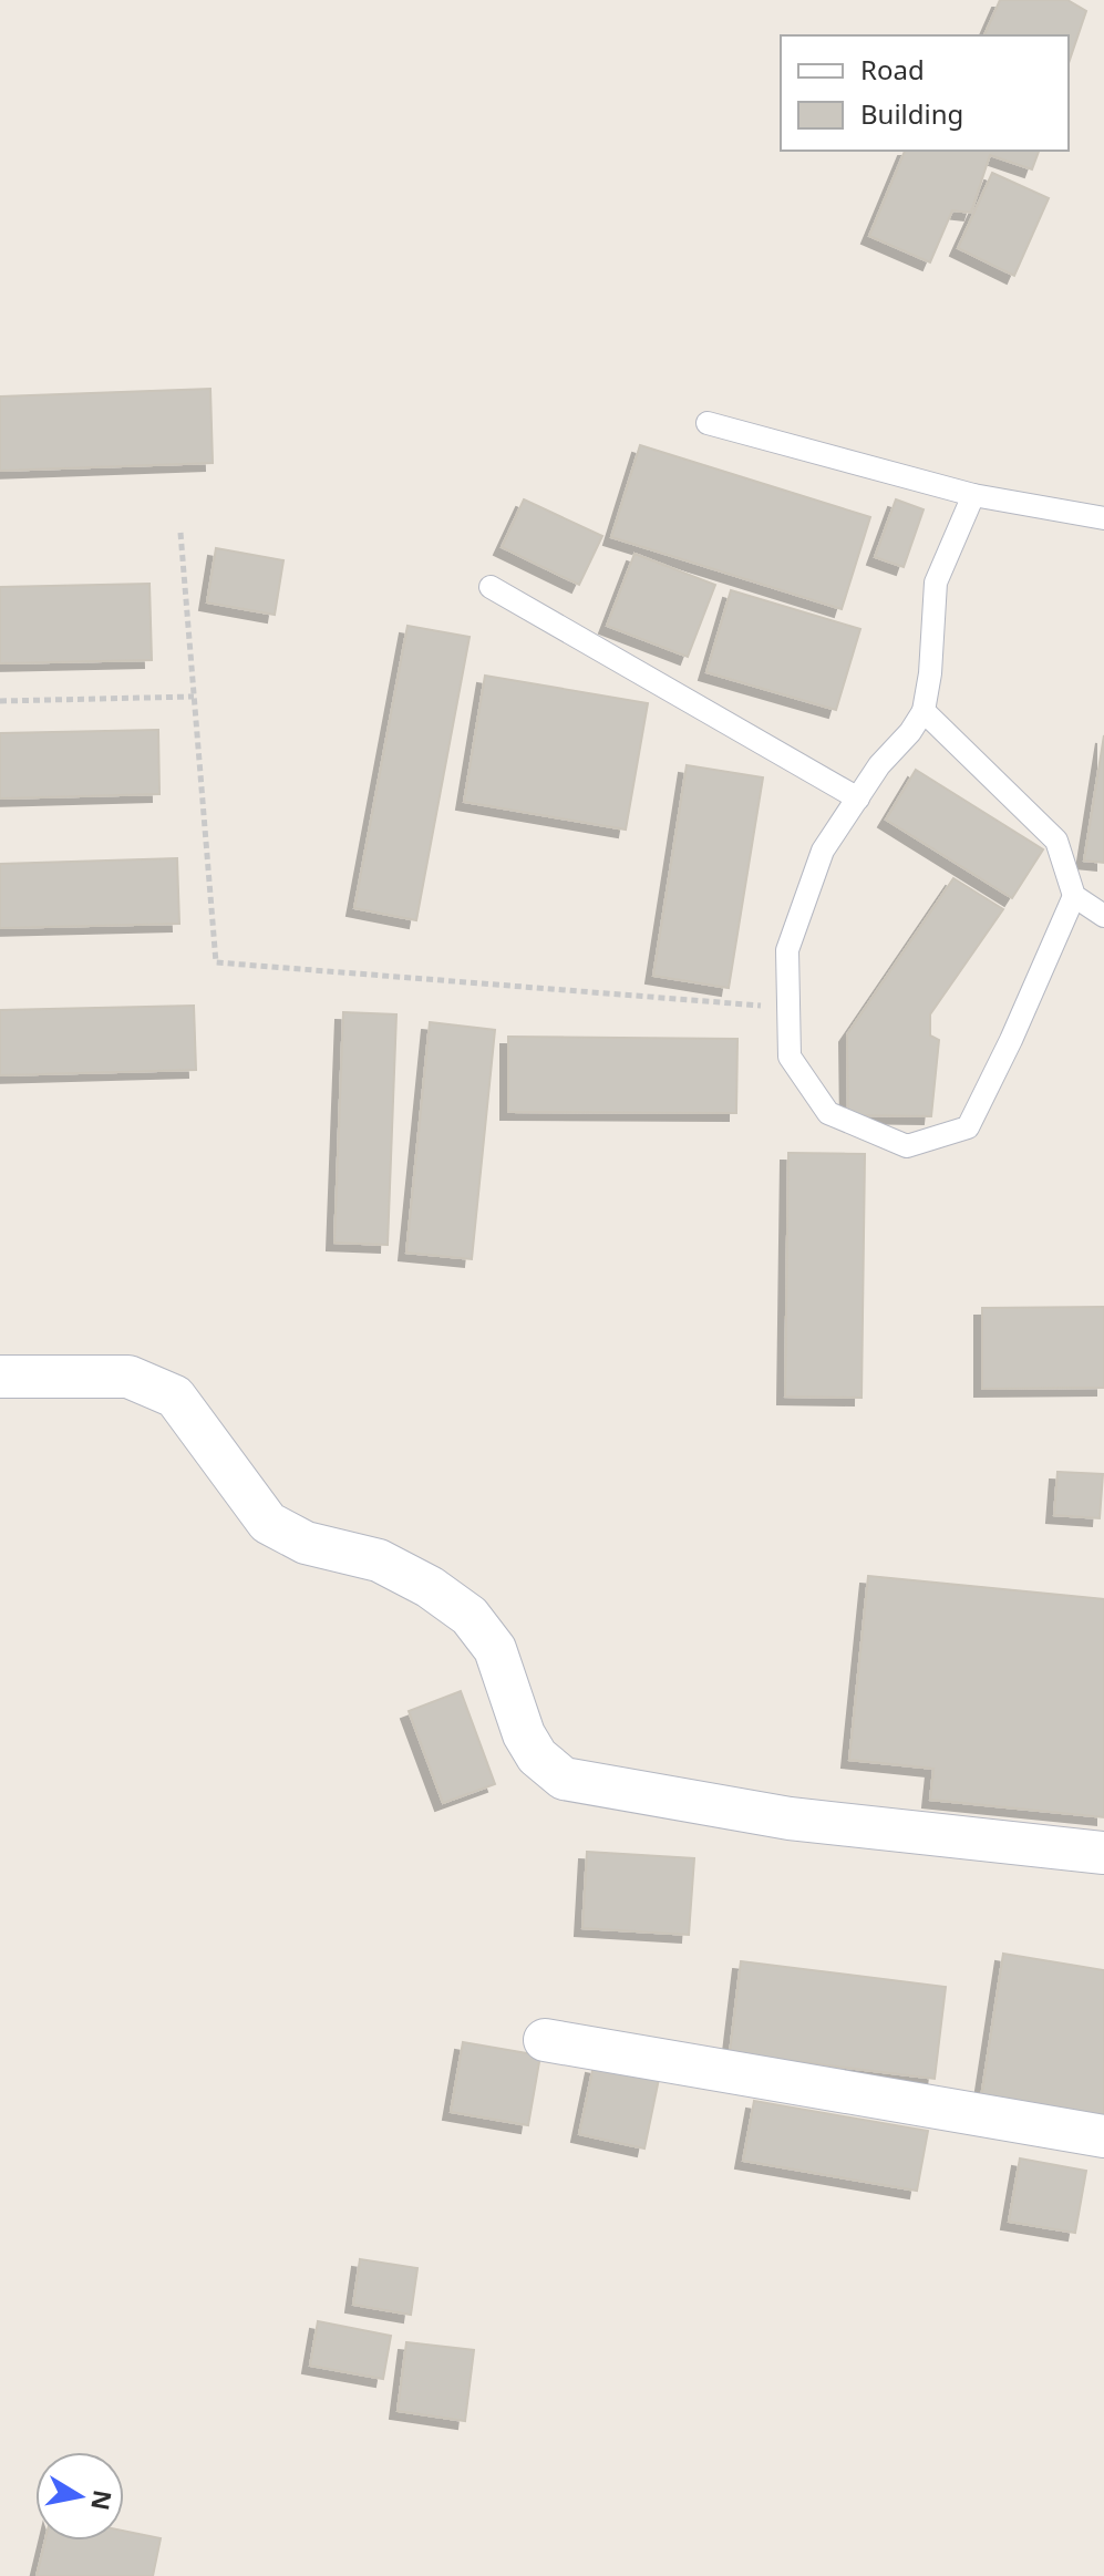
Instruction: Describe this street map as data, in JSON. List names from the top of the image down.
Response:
{
  "legend": ["Road", "Building"],
  "north": "right"
}
